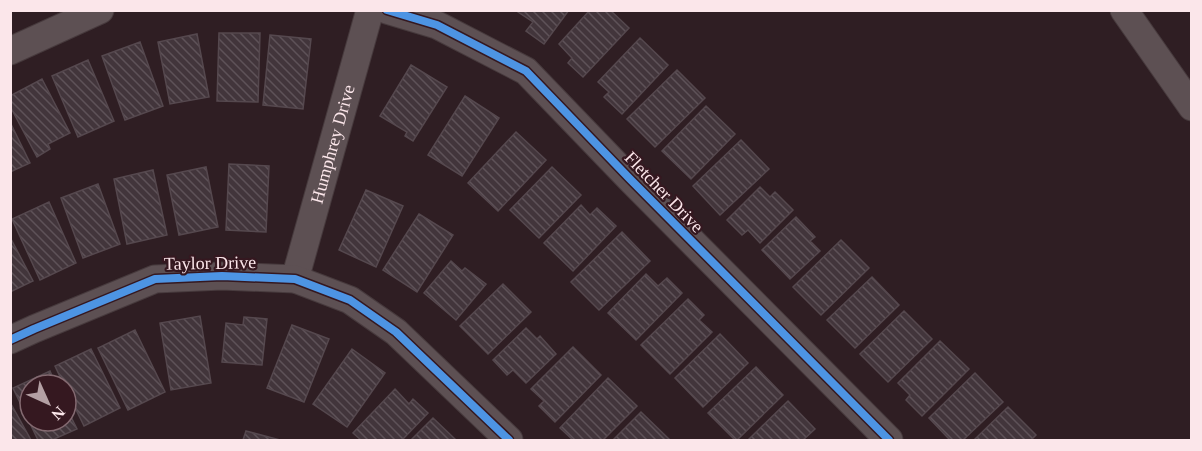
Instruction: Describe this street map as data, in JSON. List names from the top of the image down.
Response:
{
  "streets": {
    "street": ["Humphrey Drive", "Fletcher Drive", "Taylor Drive"]
  },
  "crossings": [
    ["Humphrey Drive", "Taylor Drive"]
  ],
  "north": "bottom right"
}
